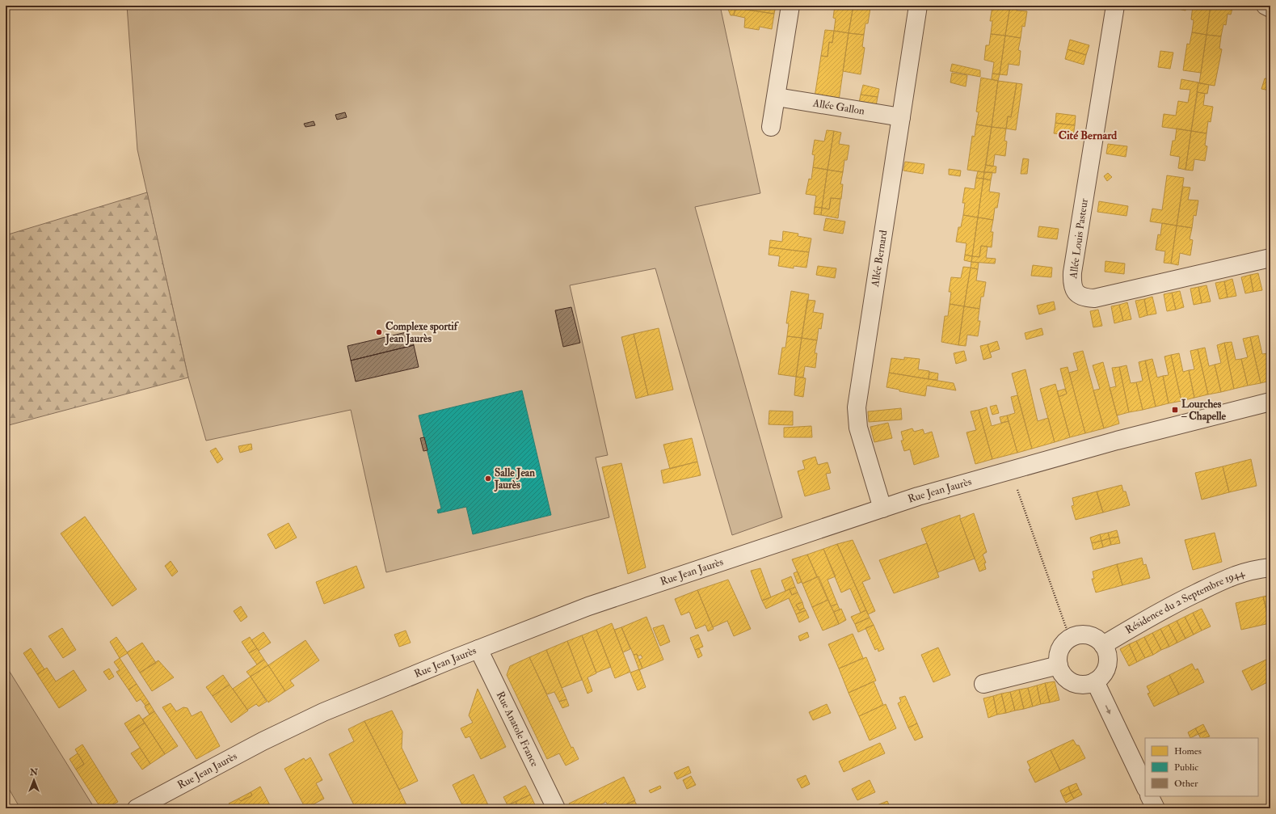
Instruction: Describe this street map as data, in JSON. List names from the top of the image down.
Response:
{
  "streets": {
    "street": [
      "Allée Gallon",
      "Allée Louis Pasteur",
      "Allée Bernard",
      "Rue Jean Jaurès",
      "Résidence du 2 Septembre 1944",
      "Rue Anatole France"
    ]
  },
  "crossings": [
    ["Allée Gallon", "Allée Bernard"],
    ["Allée Bernard", "Rue Jean Jaurès"],
    ["Rue Jean Jaurès", "Rue Anatole France"]
  ],
  "districts": ["Cité Bernard"],
  "places": {
    "other": ["Complexe sportif Jean Jaurès", "Salle Jean Jaurès"],
    "transit": ["Lourches – Chapelle"]
  },
  "legend": ["Homes", "Public", "Other"],
  "north": "top"
}
